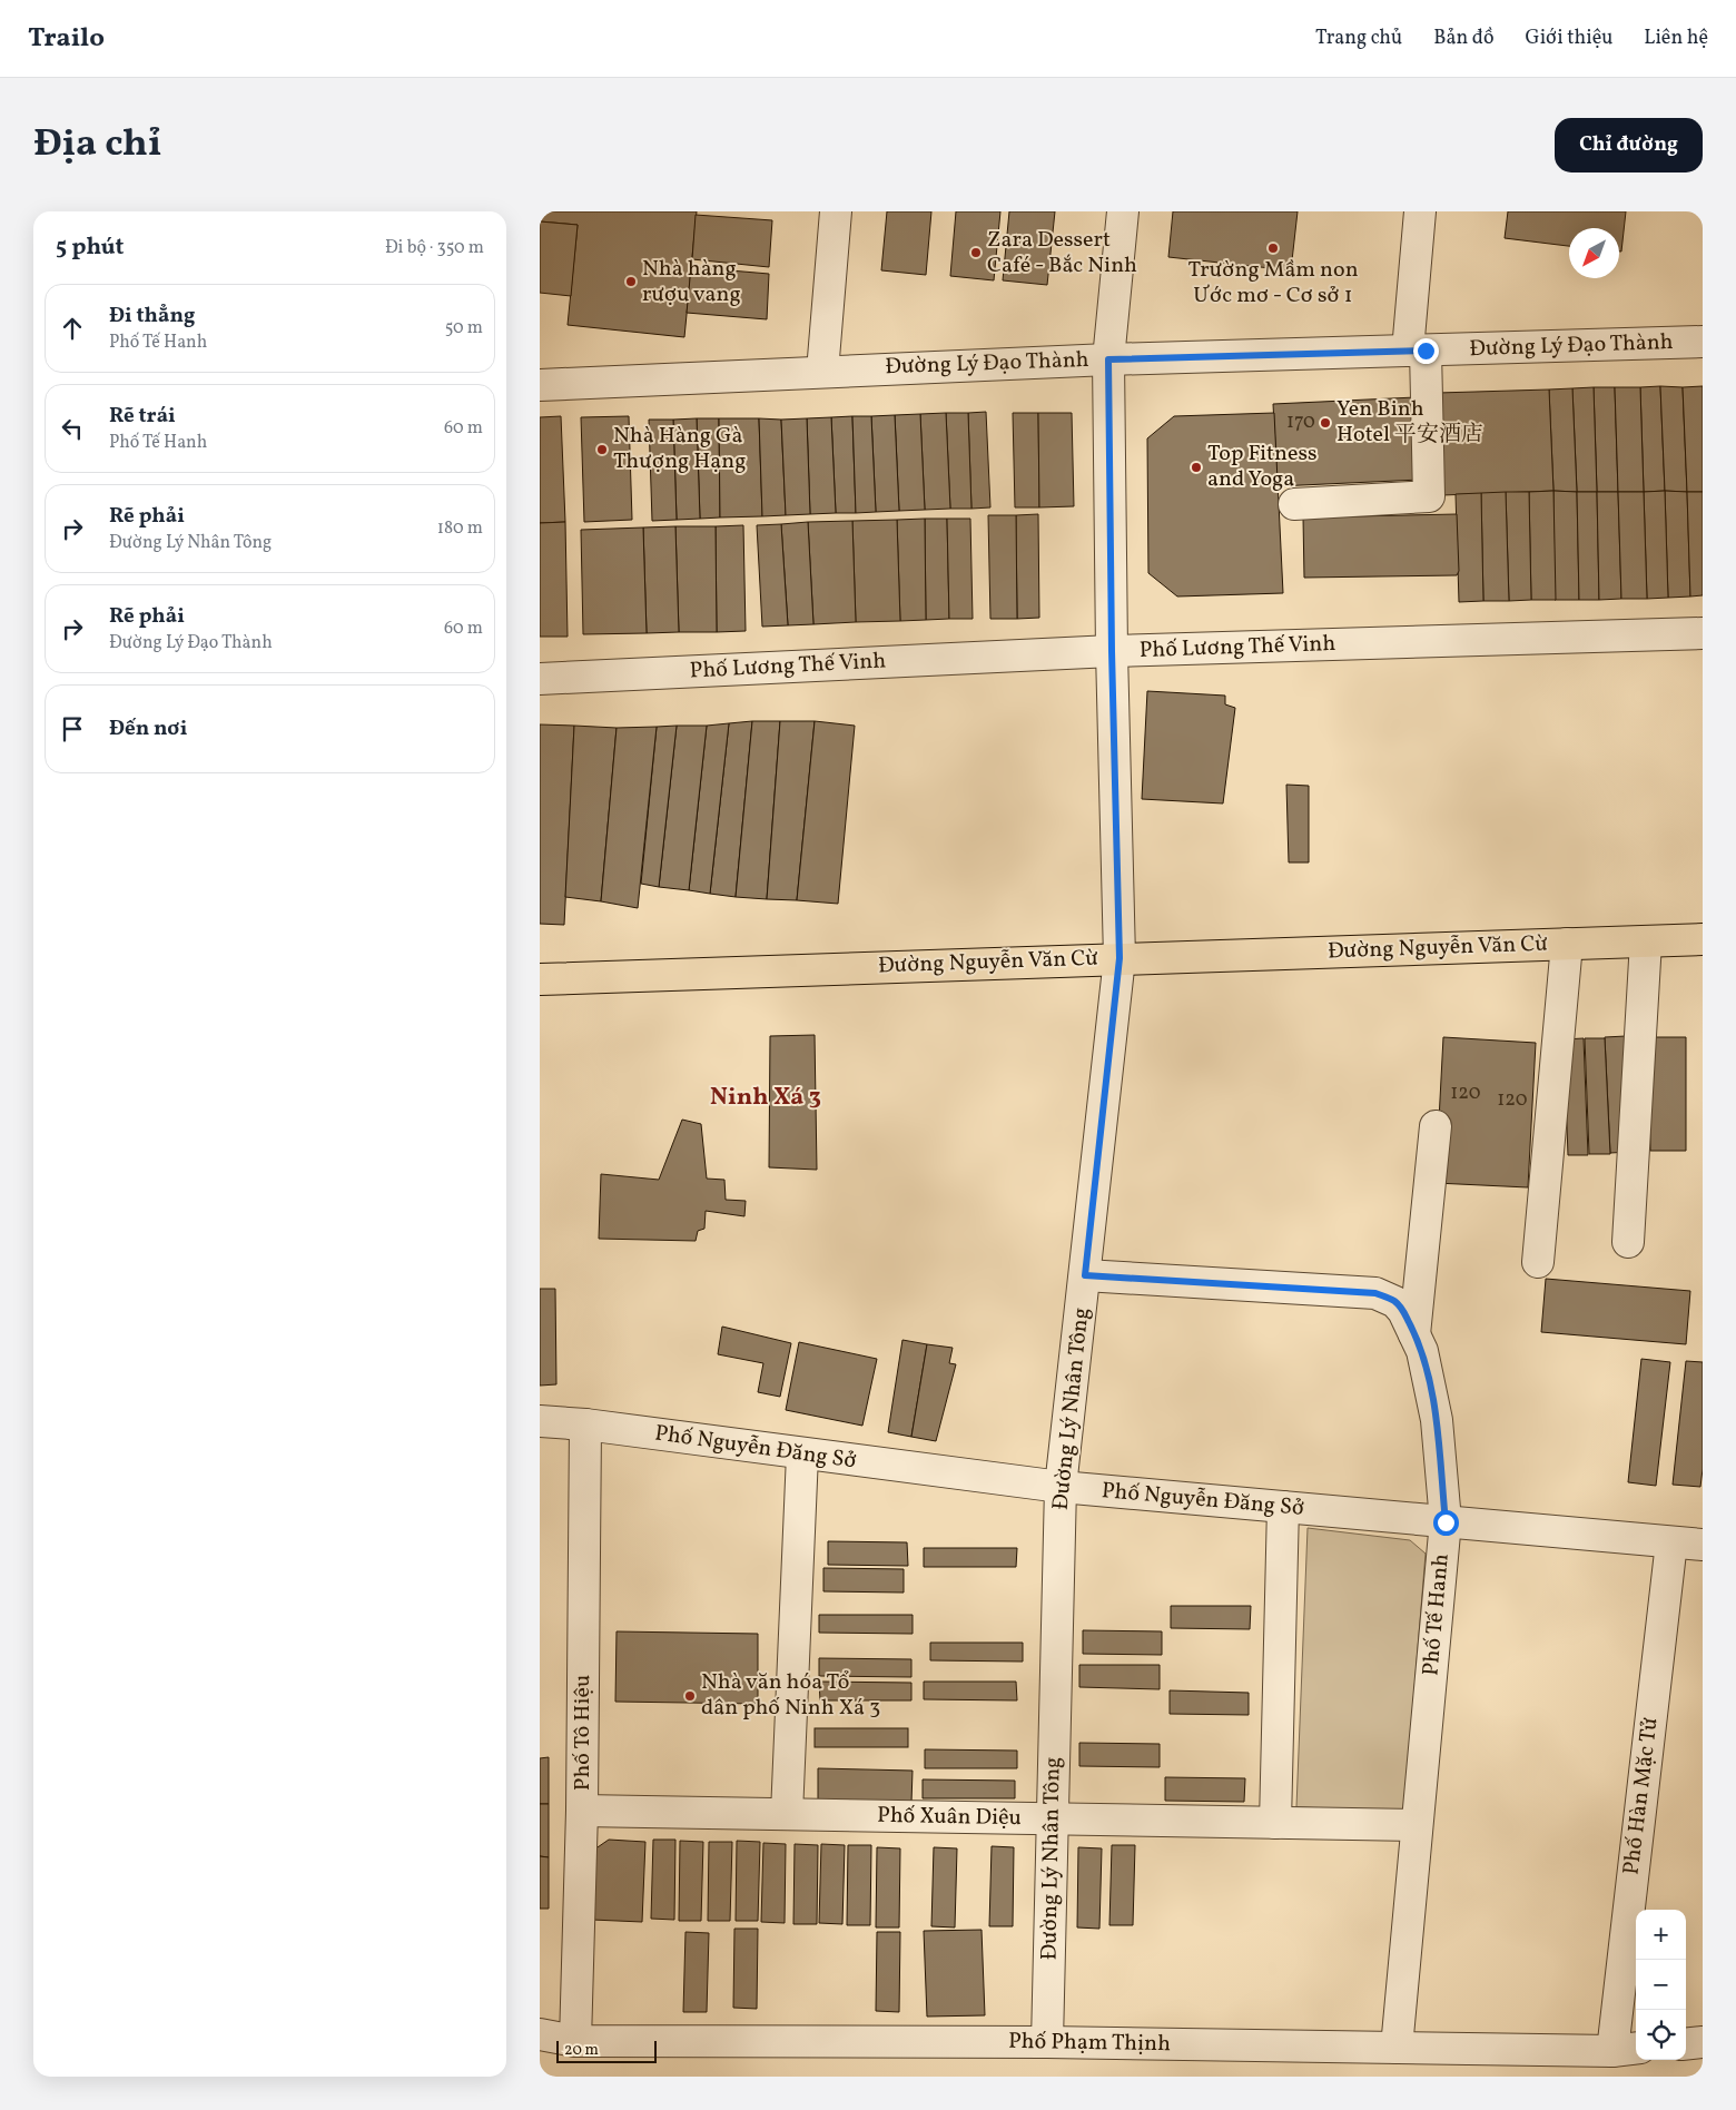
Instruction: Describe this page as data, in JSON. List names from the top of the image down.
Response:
{
  "streets": {
    "main road": ["Đường Nguyễn Văn Cừ"],
    "street": [
      "Đường Lý Đạo Thành",
      "Phố Lương Thế Vinh",
      "Đường Lý Nhân Tông",
      "Phố Nguyễn Đăng Sở",
      "Phố Tế Hanh",
      "Phố Tô Hiệu",
      "Phố Hàn Mặc Tử",
      "Phố Xuân Diệu",
      "Phố Phạm Thịnh"
    ]
  },
  "crossings": [
    ["Đường Lý Đạo Thành", "Đường Lý Nhân Tông"],
    ["Phố Lương Thế Vinh", "Đường Lý Nhân Tông"],
    ["Đường Nguyễn Văn Cừ", "Đường Lý Nhân Tông"],
    ["Đường Lý Nhân Tông", "Phố Nguyễn Đăng Sở"],
    ["Đường Lý Nhân Tông", "Phố Tế Hanh"],
    ["Đường Lý Nhân Tông", "Phố Xuân Diệu"],
    ["Đường Lý Nhân Tông", "Phố Phạm Thịnh"],
    ["Phố Nguyễn Đăng Sở", "Phố Tế Hanh"],
    ["Phố Nguyễn Đăng Sở", "Phố Tô Hiệu"],
    ["Phố Nguyễn Đăng Sở", "Phố Hàn Mặc Tử"],
    ["Phố Tế Hanh", "Phố Xuân Diệu"],
    ["Phố Tế Hanh", "Phố Phạm Thịnh"],
    ["Phố Tô Hiệu", "Phố Xuân Diệu"],
    ["Phố Tô Hiệu", "Phố Phạm Thịnh"],
    ["Phố Hàn Mặc Tử", "Phố Phạm Thịnh"]
  ],
  "districts": ["Ninh Xá 3"],
  "places": [
    "Trường Mầm non Ước mơ - Cơ sở 1",
    "Zara Dessert Café - Bắc Ninh",
    "Nhà hàng rượu vang",
    "Yen Binh Hotel 平安酒店",
    "Nhà Hàng Gà Thượng Hạng",
    "Top Fitness and Yoga",
    "Nhà văn hóa Tổ dân phố Ninh Xá 3"
  ],
  "house_numbers": ["170", "120", "120"],
  "scale_bar": "20 m",
  "north": "bottom left",
  "page": {
    "header": "Trailo",
    "nav": [
      "Trang chủ",
      "Bản đồ",
      "Giới thiệu",
      "Liên hệ"
    ],
    "title": "Địa chỉ",
    "buttons": "Chỉ đường",
    "heading": ["5 phút", "Đi bộ · 350 m"],
    "list": [
      ["Đi thẳng", "Phố Tế Hanh", "50 m"],
      ["Rẽ trái", "Phố Tế Hanh", "60 m"],
      ["Rẽ phải", "Đường Lý Nhân Tông", "180 m"],
      ["Rẽ phải", "Đường Lý Đạo Thành", "60 m"],
      "Đến nơi"
    ],
    "map_buttons": ["+", "−"],
    "scale": "20 m"
  }
}
